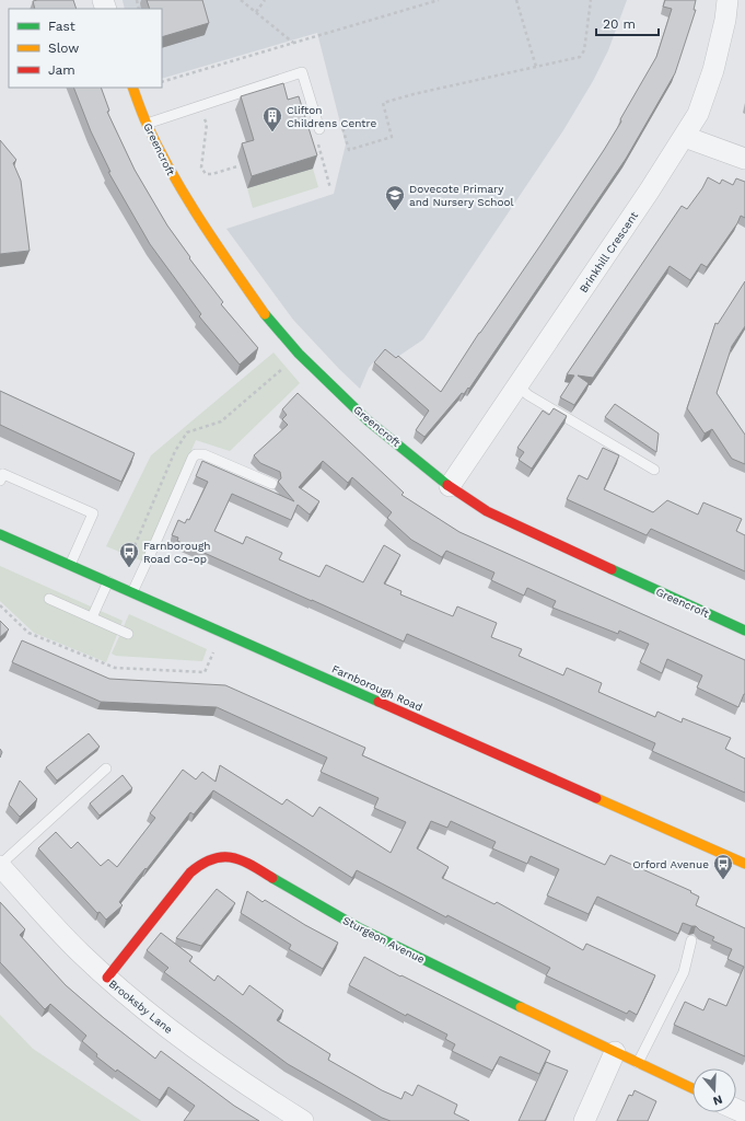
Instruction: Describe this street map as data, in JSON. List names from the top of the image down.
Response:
{
  "streets": {
    "street": [
      "Greencroft",
      "Brinkhill Crescent",
      "Farnborough Road",
      "Sturgeon Avenue",
      "Brooksby Lane"
    ]
  },
  "crossings": [
    ["Greencroft", "Brinkhill Crescent"],
    ["Sturgeon Avenue", "Brooksby Lane"]
  ],
  "places": {
    "building": ["Clifton Childrens Centre"],
    "school or university": ["Dovecote Primary and Nursery School"],
    "bus stop": ["Farnborough Road Co-op", "Orford Avenue"]
  },
  "legend": ["Fast", "Slow", "Jam"],
  "scale_bar": "20 m",
  "north": "bottom"
}
